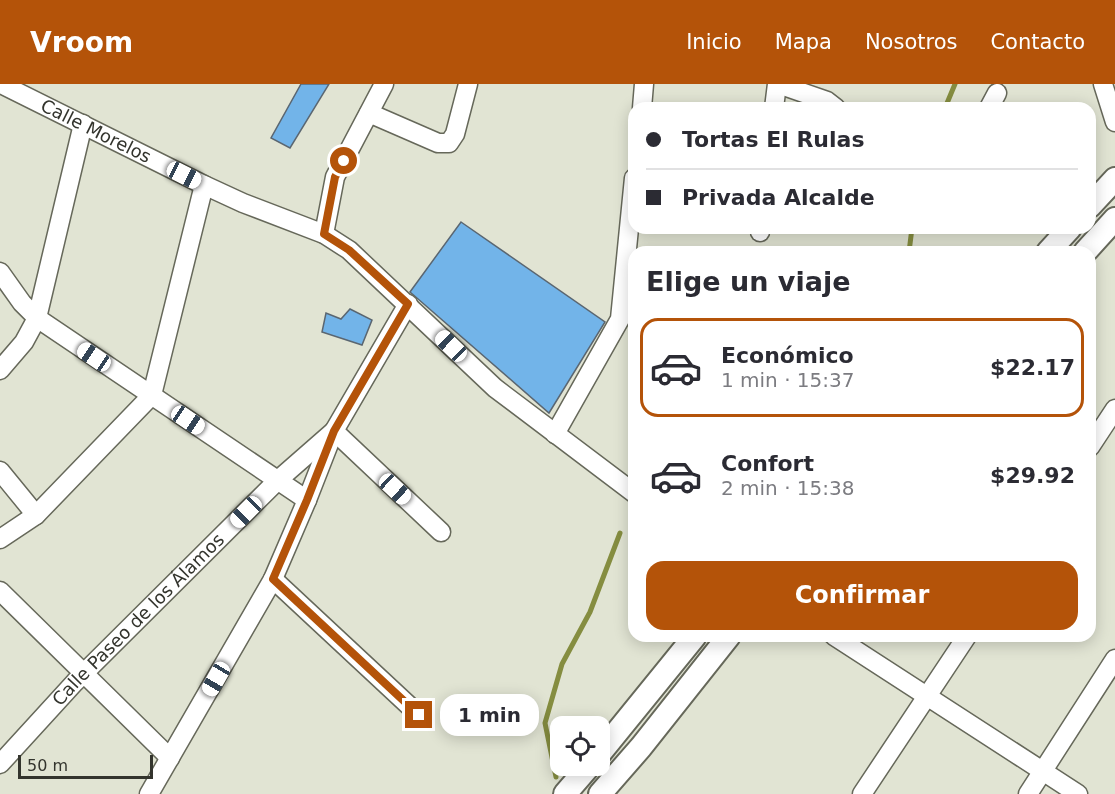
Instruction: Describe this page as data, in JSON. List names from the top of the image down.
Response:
{
  "streets": {
    "street": ["Calle Morelos", "Calle Paseo de los Álamos"]
  },
  "scale_bar": "50 m",
  "page": {
    "header": "Vroom",
    "nav": [
      "Inicio",
      "Mapa",
      "Nosotros",
      "Contacto"
    ],
    "banner": ["Tortas El Rulas", "Privada Alcalde"],
    "heading": "Elige un viaje",
    "list": [
      {
        "name": "Económico",
        "note": "1 min · 15:37",
        "value": "$22.17"
      },
      {
        "name": "Confort",
        "note": "2 min · 15:38",
        "value": "$29.92"
      }
    ],
    "buttons": "Confirmar",
    "bubble": "1 min",
    "scale": "50 m"
  }
}
